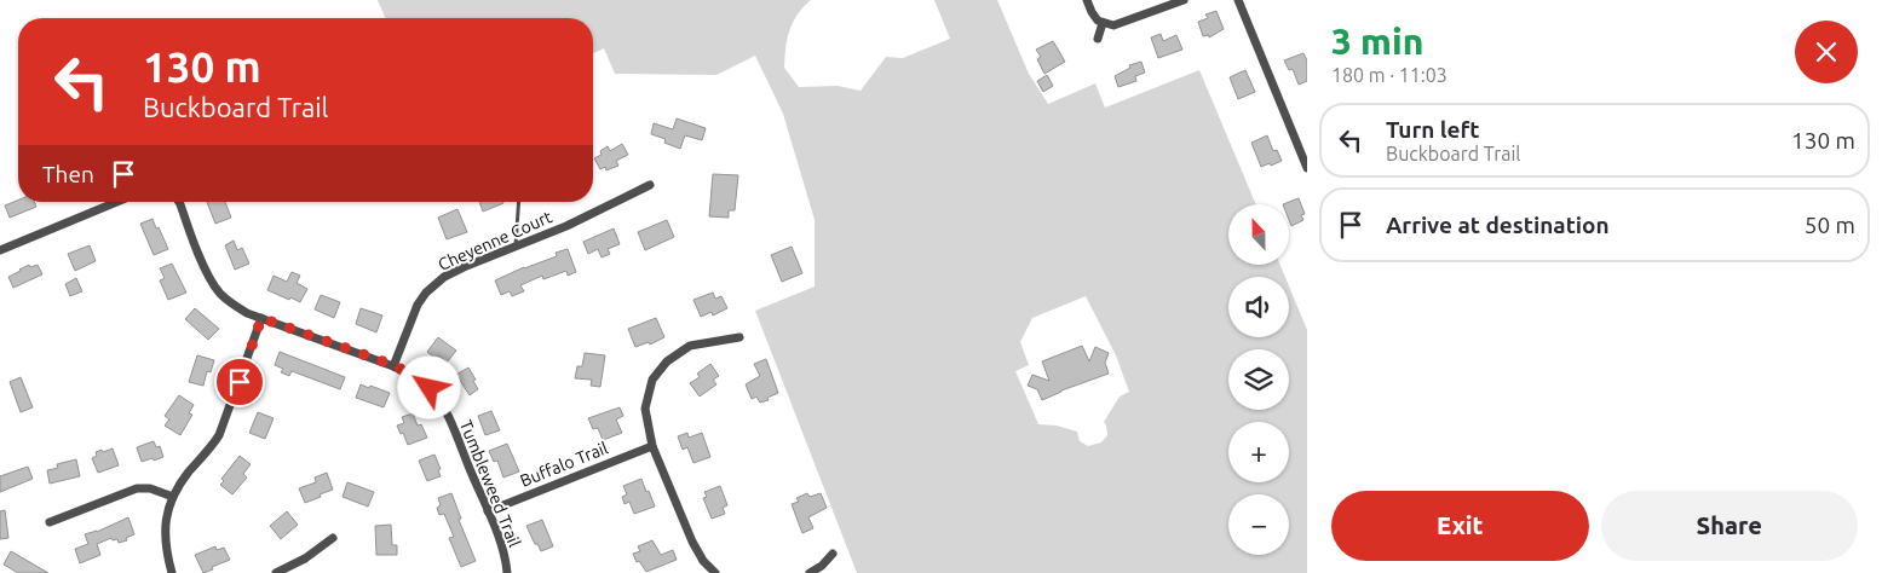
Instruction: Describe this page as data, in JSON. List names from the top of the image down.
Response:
{
  "streets": {
    "street": ["Cheyenne Court", "Buffalo Trail", "Tumbleweed Trail"]
  },
  "crossings": [
    ["Cheyenne Court", "Tumbleweed Trail"],
    ["Buffalo Trail", "Tumbleweed Trail"]
  ],
  "north": "top",
  "page": {
    "heading": ["3 min", "180 m · 11:03"],
    "turn": ["130 m", "Buckboard Trail"],
    "list": [
      {
        "name": "Turn left",
        "note": "Buckboard Trail",
        "value": "130 m"
      },
      {
        "name": "Arrive at destination",
        "value": "50 m"
      }
    ],
    "then": "Then",
    "map_buttons": ["+", "−"],
    "buttons": ["Exit", "Share"]
  }
}
